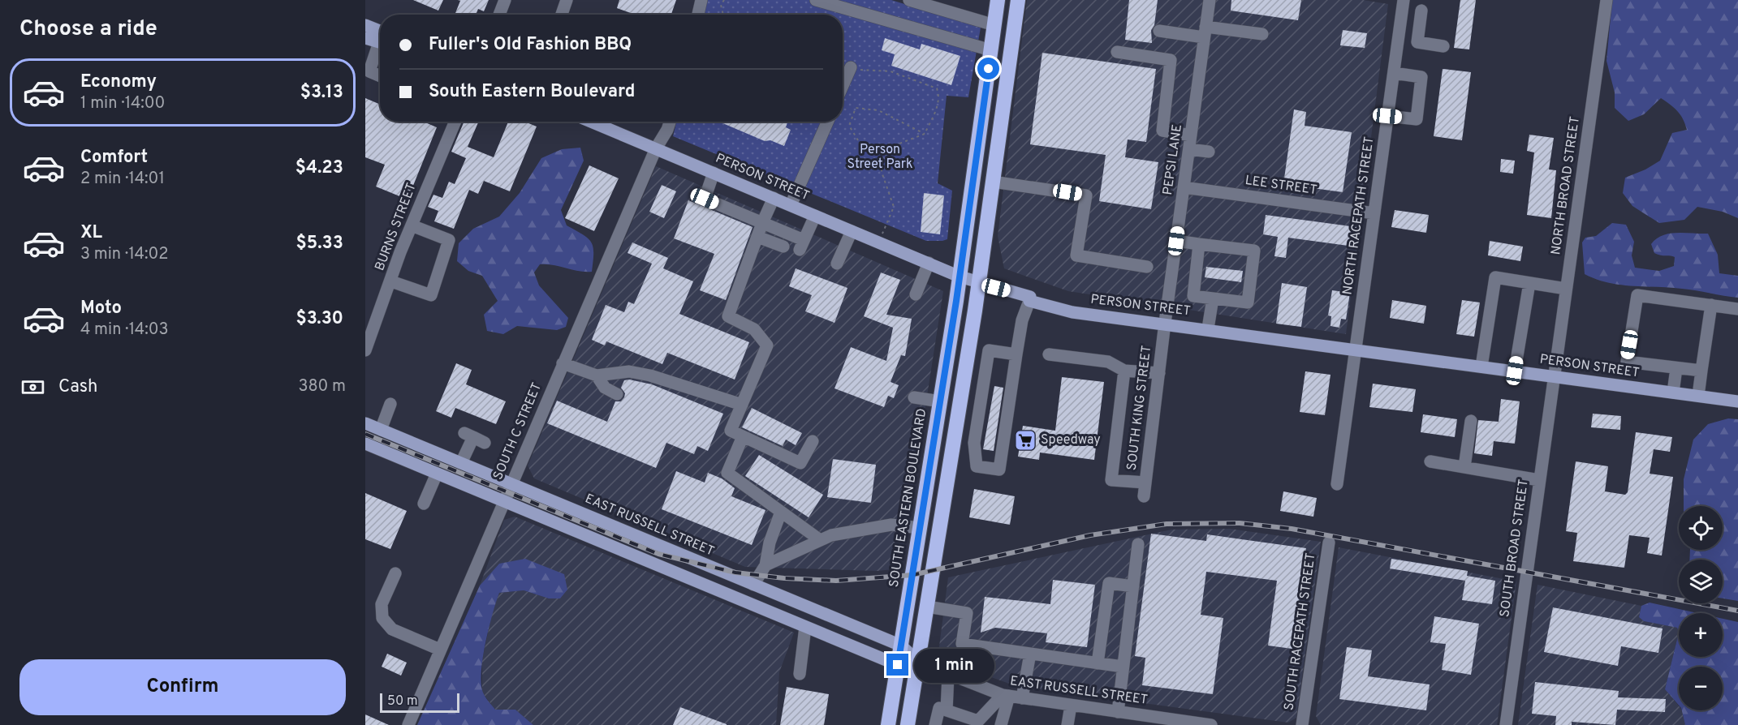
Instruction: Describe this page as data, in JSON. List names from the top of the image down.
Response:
{
  "streets": {
    "highway": ["SOUTH EASTERN BOULEVARD"],
    "main road": ["PERSON STREET", "EAST RUSSELL STREET"],
    "street": [
      "PEPSI LANE",
      "LEE STREET",
      "NORTH BROAD STREET",
      "NORTH RACEPATH STREET",
      "BURNS STREET",
      "SOUTH KING STREET",
      "SOUTH C STREET",
      "SOUTH BROAD STREET",
      "SOUTH RACEPATH STREET"
    ]
  },
  "crossings": [
    ["PEPSI LANE", "PERSON STREET"],
    ["PEPSI LANE", "LEE STREET"],
    ["PEPSI LANE", "SOUTH KING STREET"],
    ["PERSON STREET", "NORTH BROAD STREET"],
    ["PERSON STREET", "NORTH RACEPATH STREET"],
    ["PERSON STREET", "SOUTH KING STREET"],
    ["PERSON STREET", "SOUTH C STREET"],
    ["PERSON STREET", "SOUTH EASTERN BOULEVARD"],
    ["PERSON STREET", "SOUTH BROAD STREET"],
    ["LEE STREET", "NORTH RACEPATH STREET"],
    ["NORTH BROAD STREET", "SOUTH BROAD STREET"],
    ["SOUTH C STREET", "EAST RUSSELL STREET"],
    ["SOUTH EASTERN BOULEVARD", "EAST RUSSELL STREET"]
  ],
  "parks": ["Person Street Park"],
  "places": {
    "supermarket": ["Speedway"]
  },
  "scale_bar": "50 m",
  "page": {
    "heading": "Choose a ride",
    "banner": ["Fuller's Old Fashion BBQ", "South Eastern Boulevard"],
    "list": [
      {
        "name": "Economy",
        "note": "1 min · 14:00",
        "value": "$3.13"
      },
      {
        "name": "Comfort",
        "note": "2 min · 14:01",
        "value": "$4.23"
      },
      {
        "name": "XL",
        "note": "3 min · 14:02",
        "value": "$5.33"
      },
      {
        "name": "Moto",
        "note": "4 min · 14:03",
        "value": "$3.30"
      }
    ],
    "pay": ["Cash", "380 m"],
    "map_buttons": ["+", "−"],
    "bubble": "1 min",
    "buttons": "Confirm",
    "scale": "50 m"
  }
}
